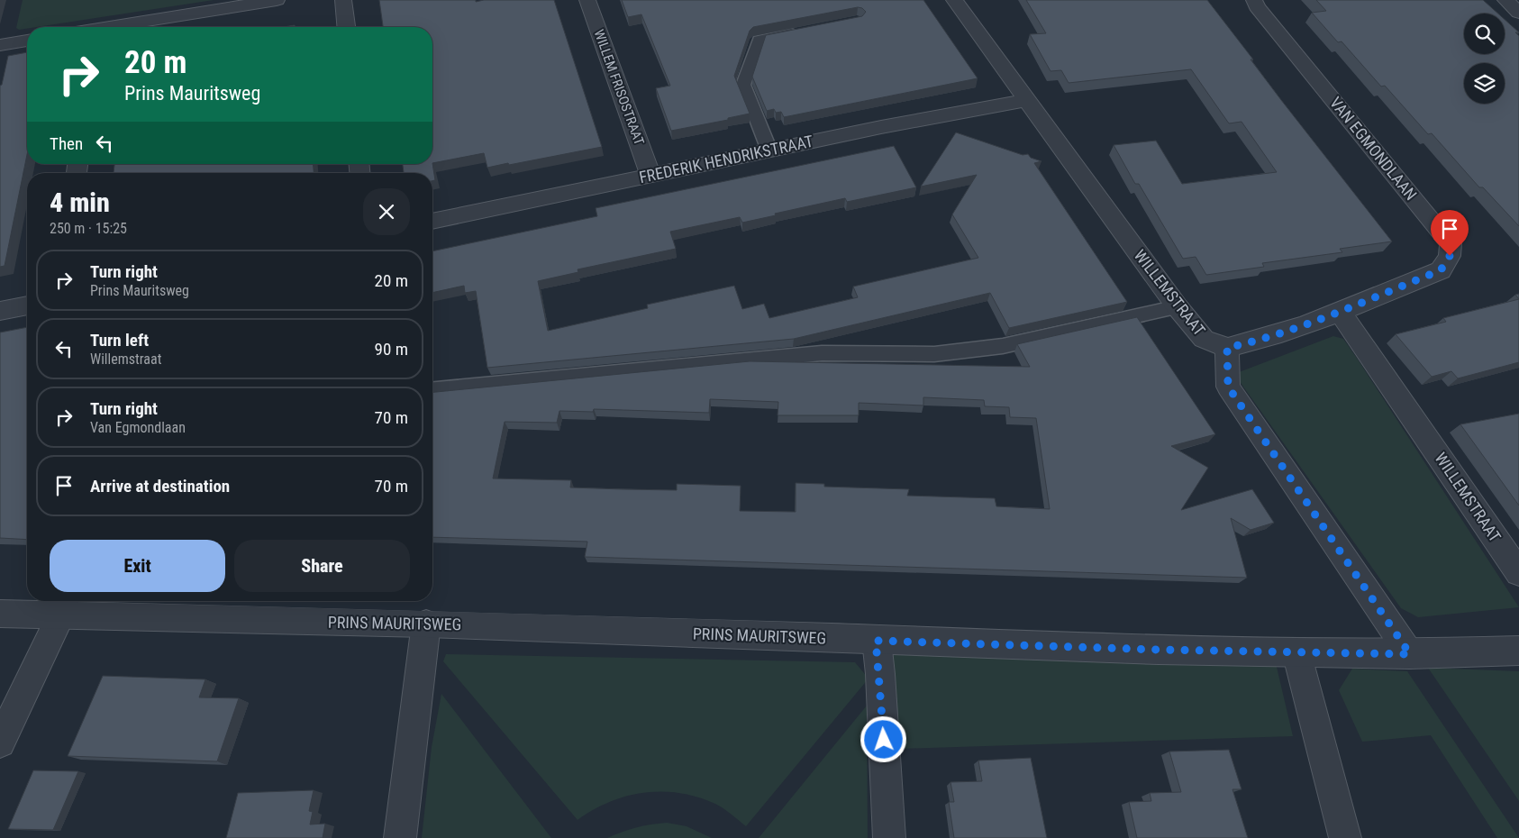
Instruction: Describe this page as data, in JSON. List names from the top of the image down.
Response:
{
  "streets": {
    "street": [
      "WILLEM FRISOSTRAAT",
      "VAN EGMONDLAAN",
      "FREDERIK HENDRIKSTRAAT",
      "WILLEMSTRAAT",
      "PRINS MAURITSWEG"
    ]
  },
  "crossings": [
    ["WILLEM FRISOSTRAAT", "FREDERIK HENDRIKSTRAAT"],
    ["VAN EGMONDLAAN", "WILLEMSTRAAT"],
    ["FREDERIK HENDRIKSTRAAT", "WILLEMSTRAAT"]
  ],
  "page": {
    "turn": ["20 m", "Prins Mauritsweg"],
    "then": "Then",
    "heading": ["4 min", "250 m · 15:25"],
    "list": [
      {
        "name": "Turn right",
        "note": "Prins Mauritsweg",
        "value": "20 m"
      },
      {
        "name": "Turn left",
        "note": "Willemstraat",
        "value": "90 m"
      },
      {
        "name": "Turn right",
        "note": "Van Egmondlaan",
        "value": "70 m"
      },
      {
        "name": "Arrive at destination",
        "value": "70 m"
      }
    ],
    "buttons": ["Exit", "Share"]
  }
}
